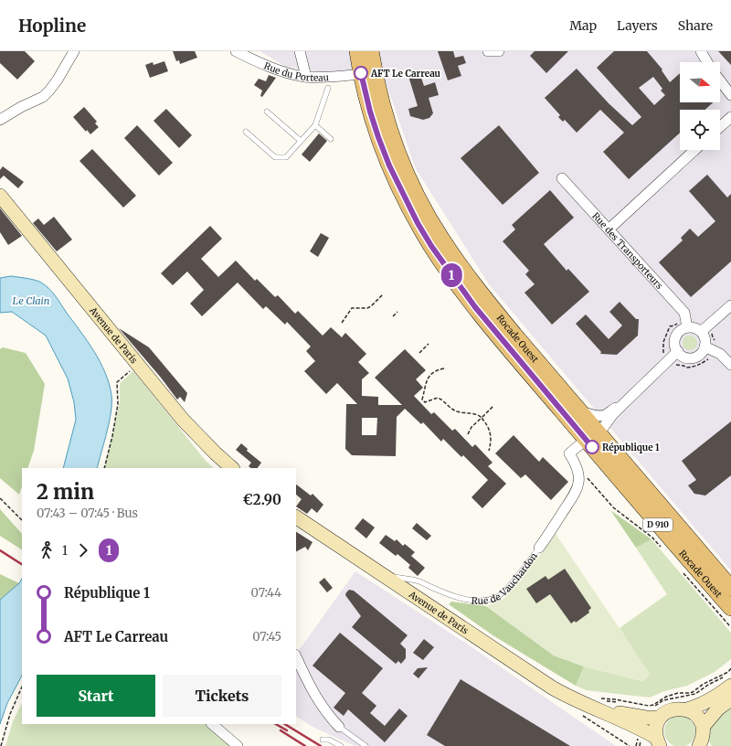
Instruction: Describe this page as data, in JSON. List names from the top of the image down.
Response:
{
  "streets": {
    "main road": ["Avenue de Paris", "Rocade Ouest", "D 910"],
    "street": ["Rue du Porteau", "Rue des Transporteurs", "Rue de Vauchardon"]
  },
  "crossings": [
    ["Rue du Porteau", "D 910"],
    ["Avenue de Paris", "Rue de Vauchardon"],
    ["Rocade Ouest", "D 910"]
  ],
  "water": ["Le Clain"],
  "places": ["AFT Le Carreau", "République 1"],
  "lines": ["bus line 1"],
  "north": "right",
  "page": {
    "header": "Hopline",
    "nav": ["Map", "Layers", "Share"],
    "on_map": "1",
    "heading": ["2 min", "07:43 – 07:45 · Bus", "€2.90"],
    "legs": ["1", "1"],
    "list": [
      {
        "name": "République 1",
        "value": "07:44"
      },
      {
        "name": "AFT Le Carreau",
        "value": "07:45"
      }
    ],
    "buttons": ["Start", "Tickets"]
  }
}
